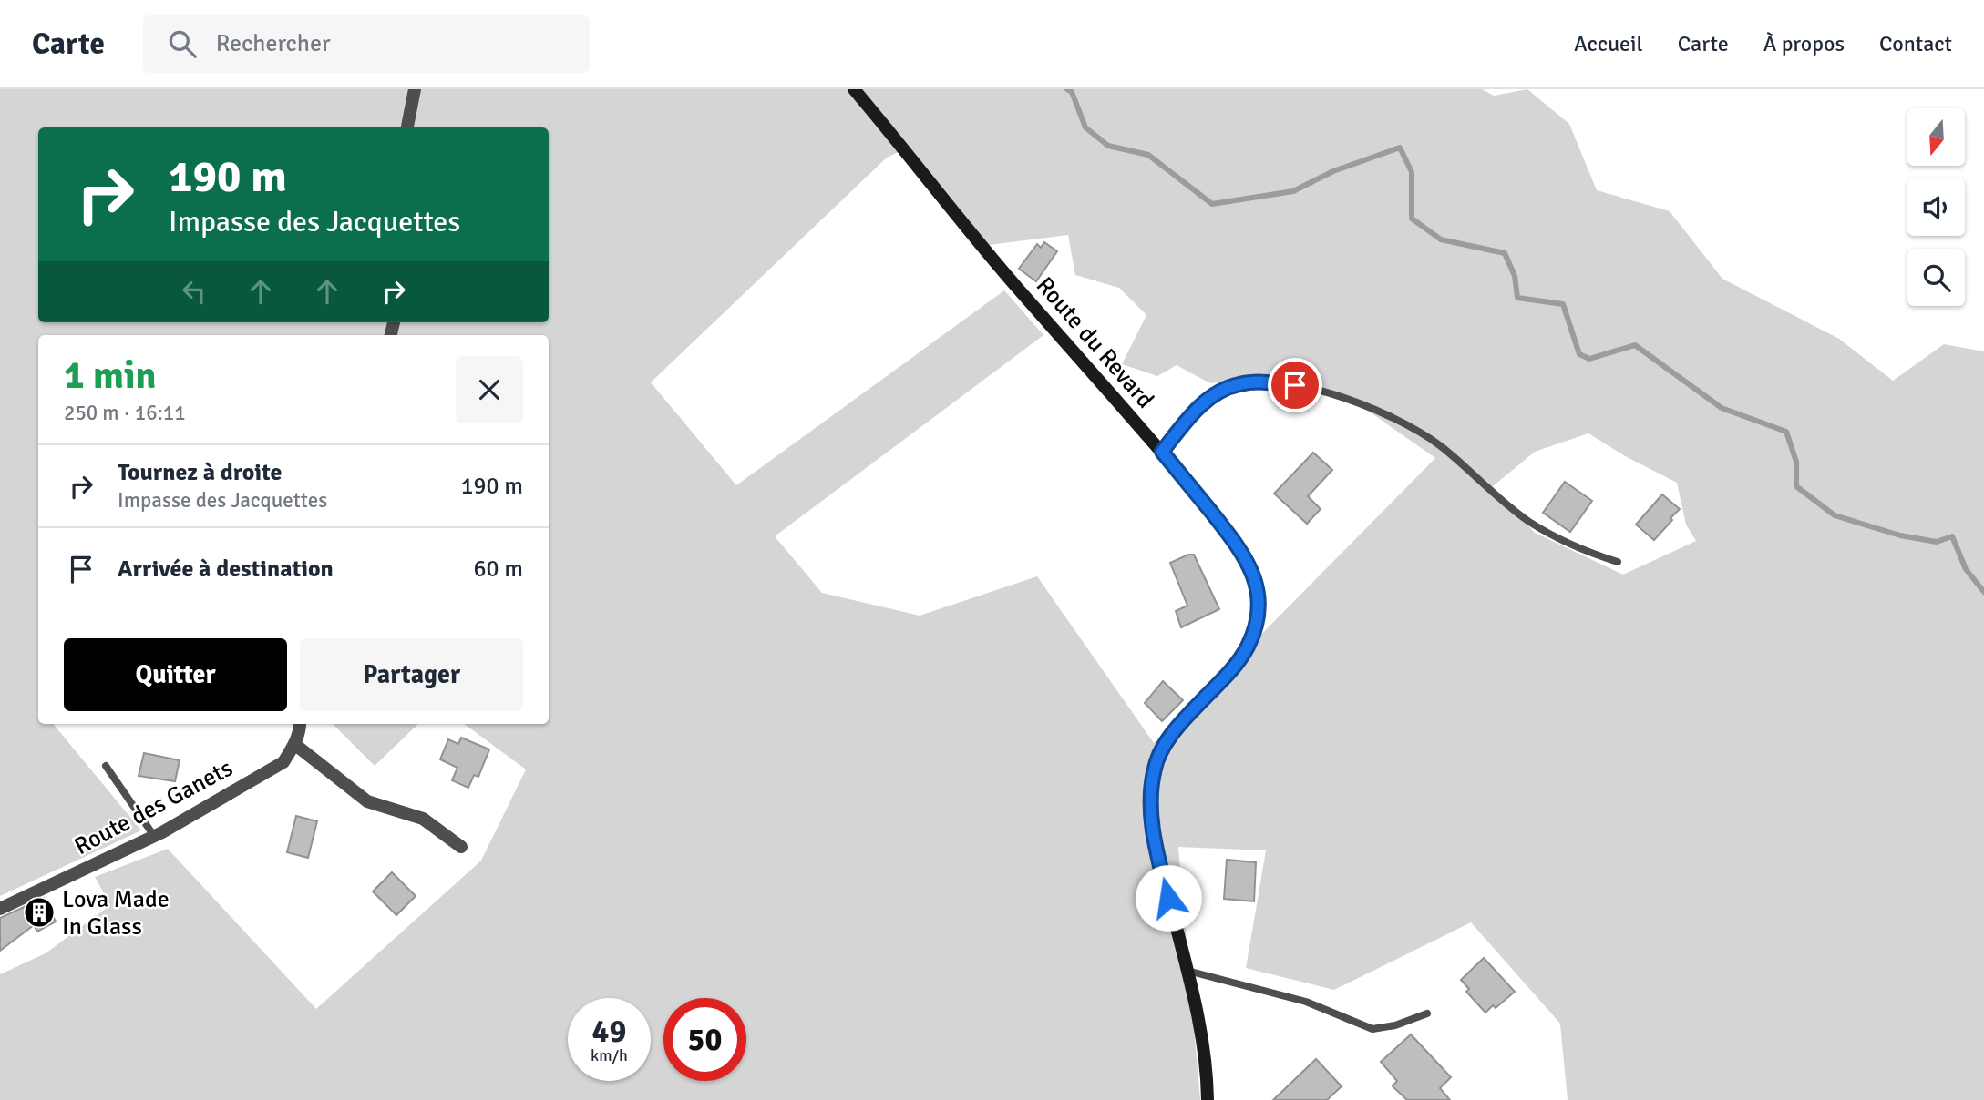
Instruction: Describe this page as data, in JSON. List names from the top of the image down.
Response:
{
  "streets": {
    "main road": ["Route du Revard"],
    "street": ["Route des Ganets"]
  },
  "places": {
    "building": ["Lova Made In Glass"]
  },
  "north": "bottom",
  "page": {
    "header": "Carte",
    "search": "Rechercher",
    "nav": [
      "Accueil",
      "Carte",
      "À propos",
      "Contact"
    ],
    "turn": ["190 m", "Impasse des Jacquettes"],
    "heading": ["1 min", "250 m · 16:11"],
    "list": [
      {
        "name": "Tournez à droite",
        "note": "Impasse des Jacquettes",
        "value": "190 m"
      },
      {
        "name": "Arrivée à destination",
        "value": "60 m"
      }
    ],
    "buttons": ["Quitter", "Partager"],
    "speed": "49 km/h",
    "limit": "50"
  }
}
